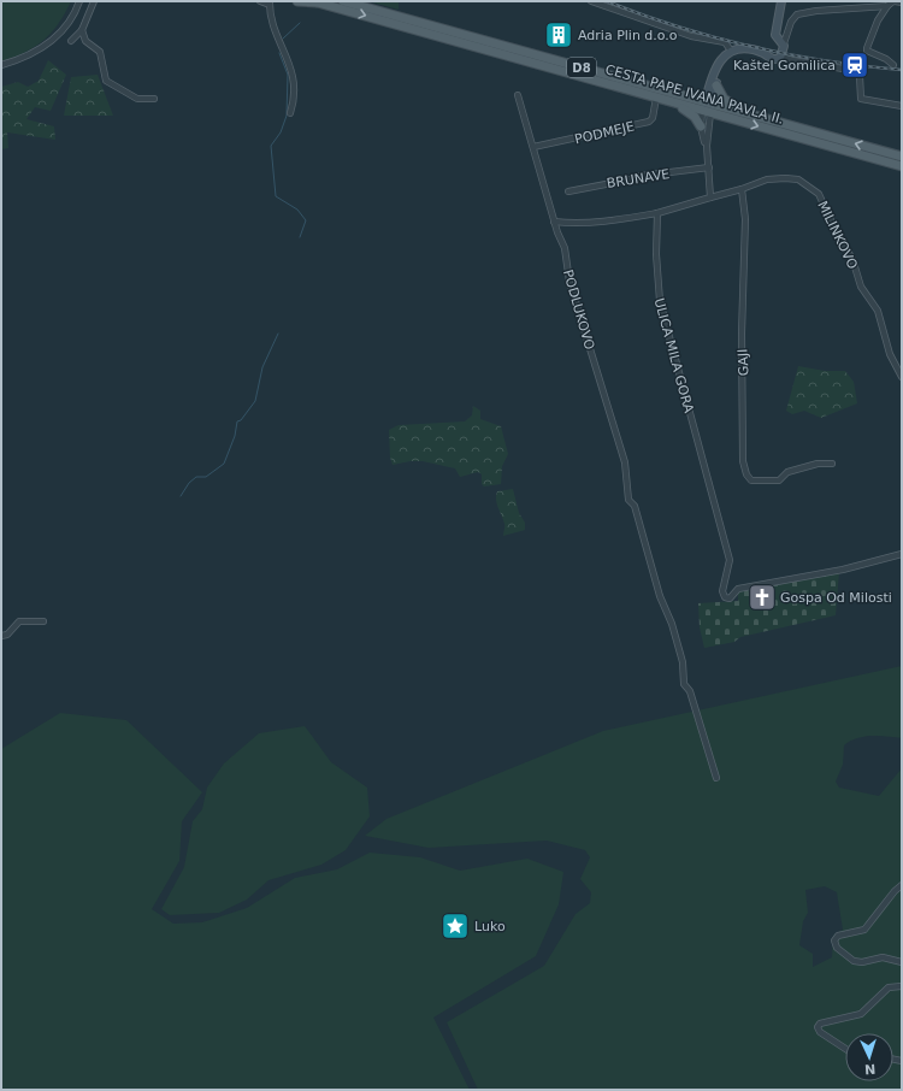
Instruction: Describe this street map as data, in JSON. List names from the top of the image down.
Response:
{
  "streets": {
    "main road": ["D8", "CESTA PAPE IVANA PAVLA II."],
    "street": [
      "PODMEJE",
      "BRUNAVE",
      "MILINKOVO",
      "PODLUKOVO",
      "ULICA MILA GORA",
      "GAJI"
    ]
  },
  "crossings": [
    ["CESTA PAPE IVANA PAVLA II.", "PODMEJE"],
    ["PODMEJE", "PODLUKOVO"],
    ["MILINKOVO", "GAJI"]
  ],
  "places": {
    "building": ["Adria Plin d.o.o"],
    "station": ["Kaštel Gomilica"],
    "church": ["Gospa Od Milosti"],
    "place": ["Luko"]
  },
  "north": "bottom"
}
